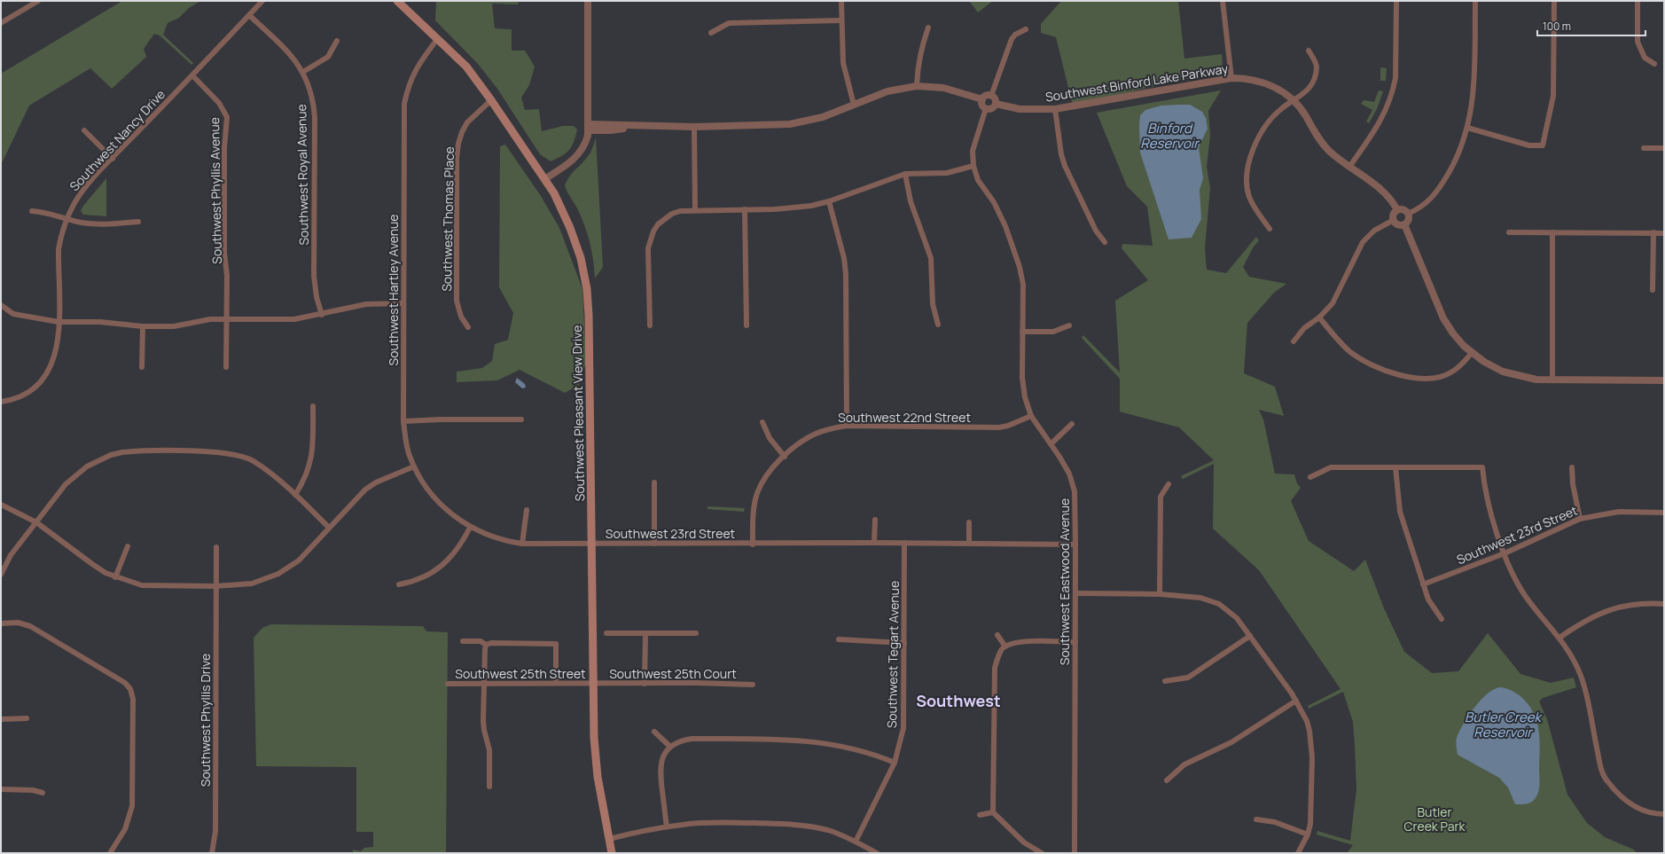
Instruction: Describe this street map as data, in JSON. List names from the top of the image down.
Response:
{
  "streets": {
    "main road": ["Southwest Pleasant View Drive"],
    "street": [
      "Southwest Binford Lake Parkway",
      "Southwest Nancy Drive",
      "Southwest Royal Avenue",
      "Southwest Phyllis Avenue",
      "Southwest Thomas Place",
      "Southwest Hartley Avenue",
      "Southwest 22nd Street",
      "Southwest 23rd Street",
      "Southwest Eastwood Avenue",
      "Southwest Tegart Avenue",
      "Southwest 25th Street",
      "Southwest 25th Court",
      "Southwest Phyllis Drive"
    ]
  },
  "crossings": [
    ["Southwest Binford Lake Parkway", "Southwest Eastwood Avenue"],
    ["Southwest Nancy Drive", "Southwest Royal Avenue"],
    ["Southwest Nancy Drive", "Southwest Phyllis Avenue"],
    ["Southwest Thomas Place", "Southwest Pleasant View Drive"],
    ["Southwest Hartley Avenue", "Southwest Pleasant View Drive"],
    ["Southwest Hartley Avenue", "Southwest 23rd Street"],
    ["Southwest Pleasant View Drive", "Southwest 23rd Street"],
    ["Southwest Pleasant View Drive", "Southwest 25th Street"],
    ["Southwest Pleasant View Drive", "Southwest 25th Court"],
    ["Southwest 22nd Street", "Southwest 23rd Street"],
    ["Southwest 22nd Street", "Southwest Eastwood Avenue"],
    ["Southwest 23rd Street", "Southwest Eastwood Avenue"],
    ["Southwest 23rd Street", "Southwest Tegart Avenue"],
    ["Southwest 25th Street", "Southwest 25th Court"]
  ],
  "districts": ["Southwest"],
  "water": ["Binford Reservoir", "Butler Creek Reservoir"],
  "parks": ["Butler Creek Park"],
  "scale_bar": "100 m"
}
